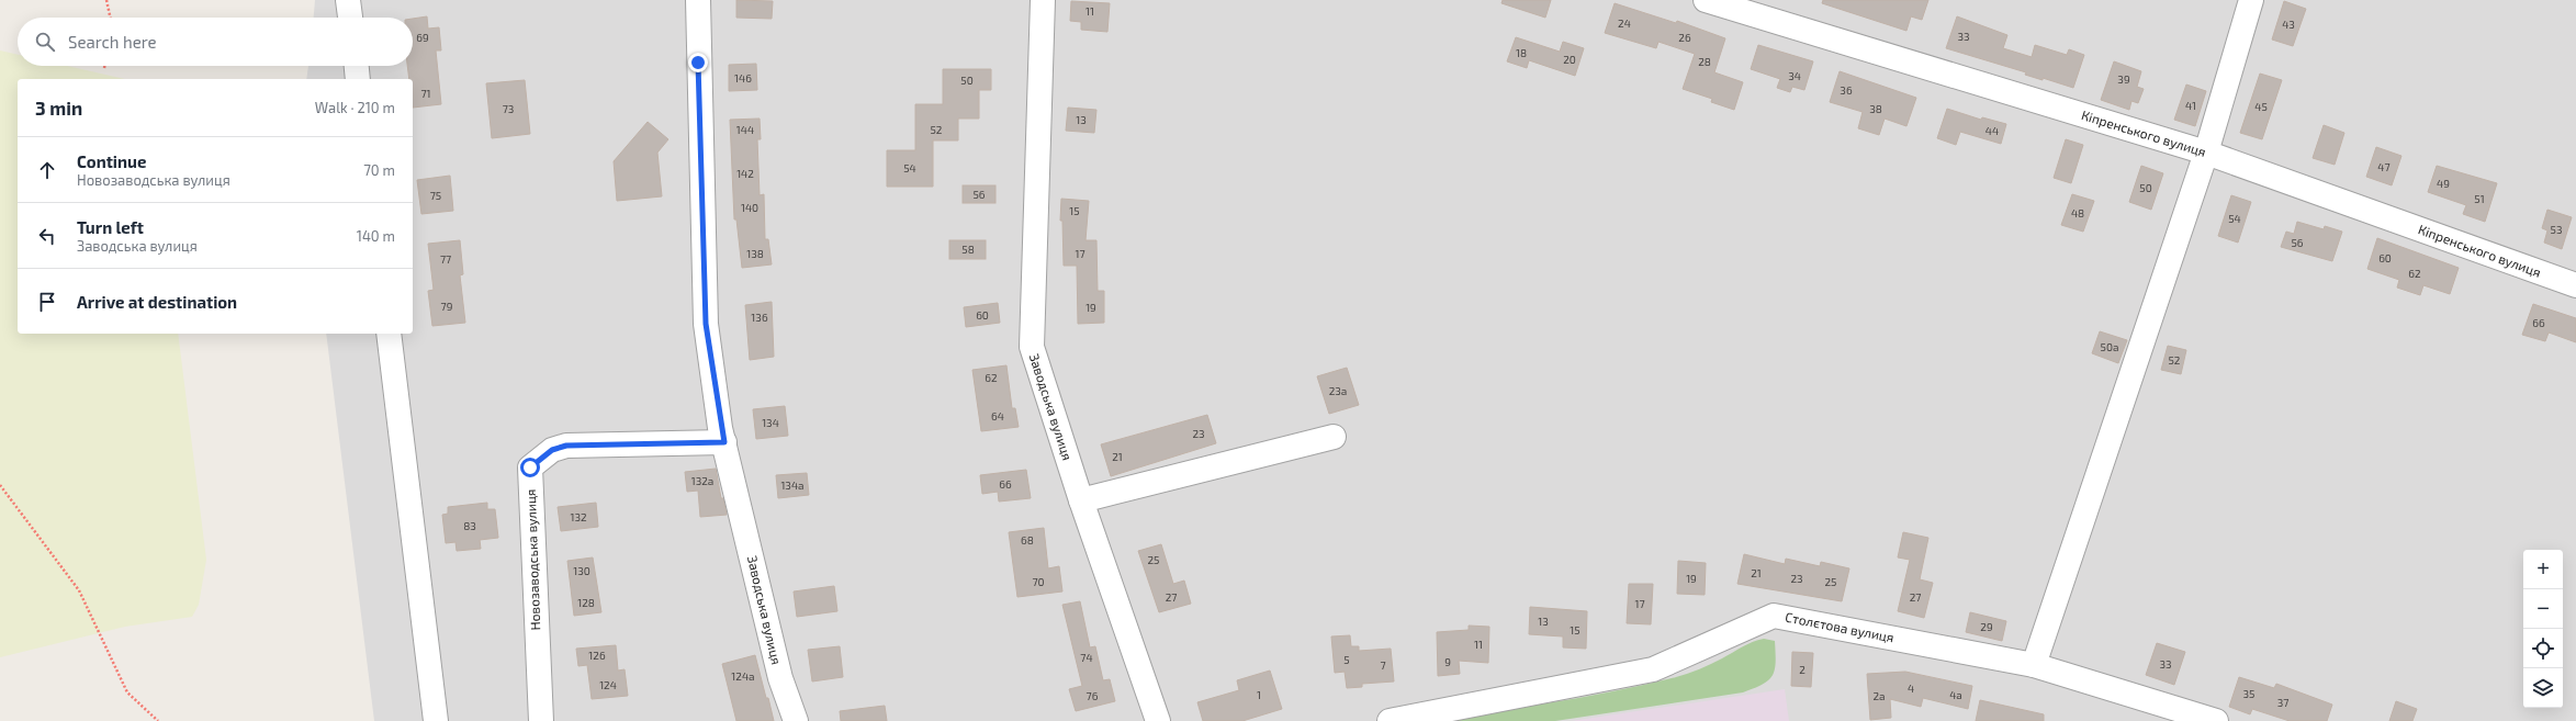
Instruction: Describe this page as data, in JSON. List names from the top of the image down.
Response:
{
  "streets": {
    "street": [
      "Кіпренського вулиця",
      "Заводська вулиця",
      "Новозаводська вулиця",
      "Столєтова вулиця"
    ]
  },
  "crossings": [
    ["Заводська вулиця", "Новозаводська вулиця"]
  ],
  "house_numbers": [
    "11",
    "24",
    "43",
    "33",
    "69",
    "26",
    "18",
    "20",
    "28",
    "34",
    "146",
    "39",
    "50",
    "36",
    "71",
    "41",
    "45",
    "73",
    "38",
    "13",
    "144",
    "52",
    "44",
    "47",
    "54",
    "142",
    "49",
    "50",
    "56",
    "75",
    "51",
    "140",
    "15",
    "48",
    "54",
    "53",
    "56",
    "58",
    "138",
    "17",
    "60",
    "77",
    "62",
    "79",
    "19",
    "60",
    "136",
    "66",
    "50а",
    "52",
    "62",
    "23а",
    "64",
    "134",
    "23",
    "21",
    "132а",
    "66",
    "134а",
    "132",
    "83",
    "68",
    "25",
    "130",
    "21",
    "19",
    "23",
    "70",
    "25",
    "27",
    "27",
    "128",
    "17",
    "13",
    "29",
    "15",
    "11",
    "126",
    "74",
    "5",
    "9",
    "33",
    "7",
    "2",
    "124а",
    "124",
    "4",
    "35",
    "1",
    "4а",
    "76",
    "2а",
    "37"
  ],
  "page": {
    "search": "Search here",
    "heading": ["3 min", "Walk · 210 m"],
    "list": [
      ["Continue", "Новозаводська вулиця", "70 m"],
      ["Turn left", "Заводська вулиця", "140 m"],
      "Arrive at destination"
    ],
    "map_buttons": ["+", "−"]
  }
}
